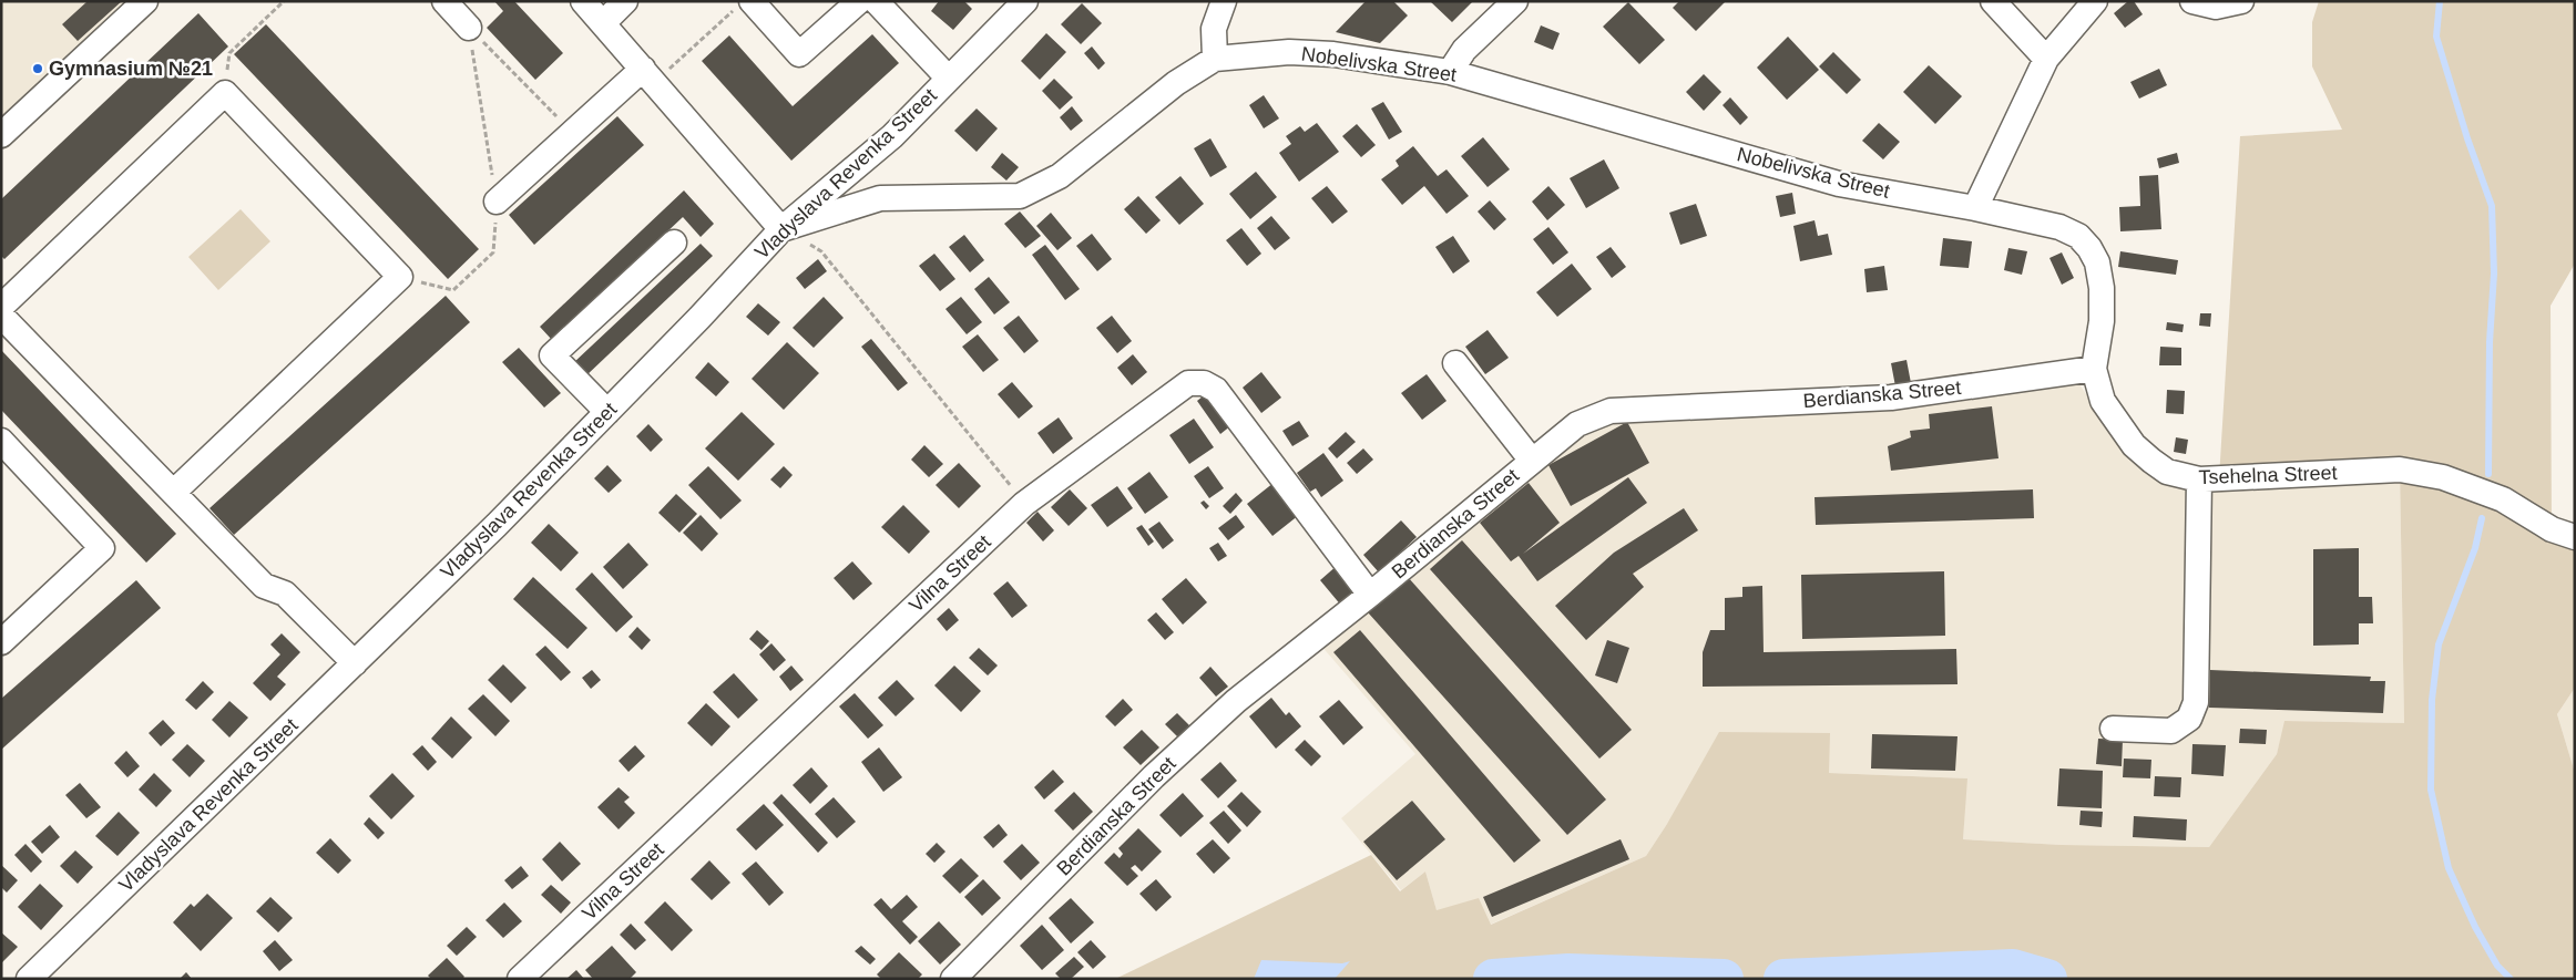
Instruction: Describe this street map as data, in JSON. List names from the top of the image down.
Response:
{
  "streets": {
    "street": [
      "Nobelivska Street",
      "Vladyslava Revenka Street",
      "Berdianska Street",
      "Tsehelna Street",
      "Vilna Street"
    ]
  },
  "crossings": [
    ["Nobelivska Street", "Vladyslava Revenka Street"],
    ["Nobelivska Street", "Tsehelna Street"],
    ["Berdianska Street", "Tsehelna Street"],
    ["Berdianska Street", "Vilna Street"]
  ],
  "places": ["Gymnasium №21"]
}
